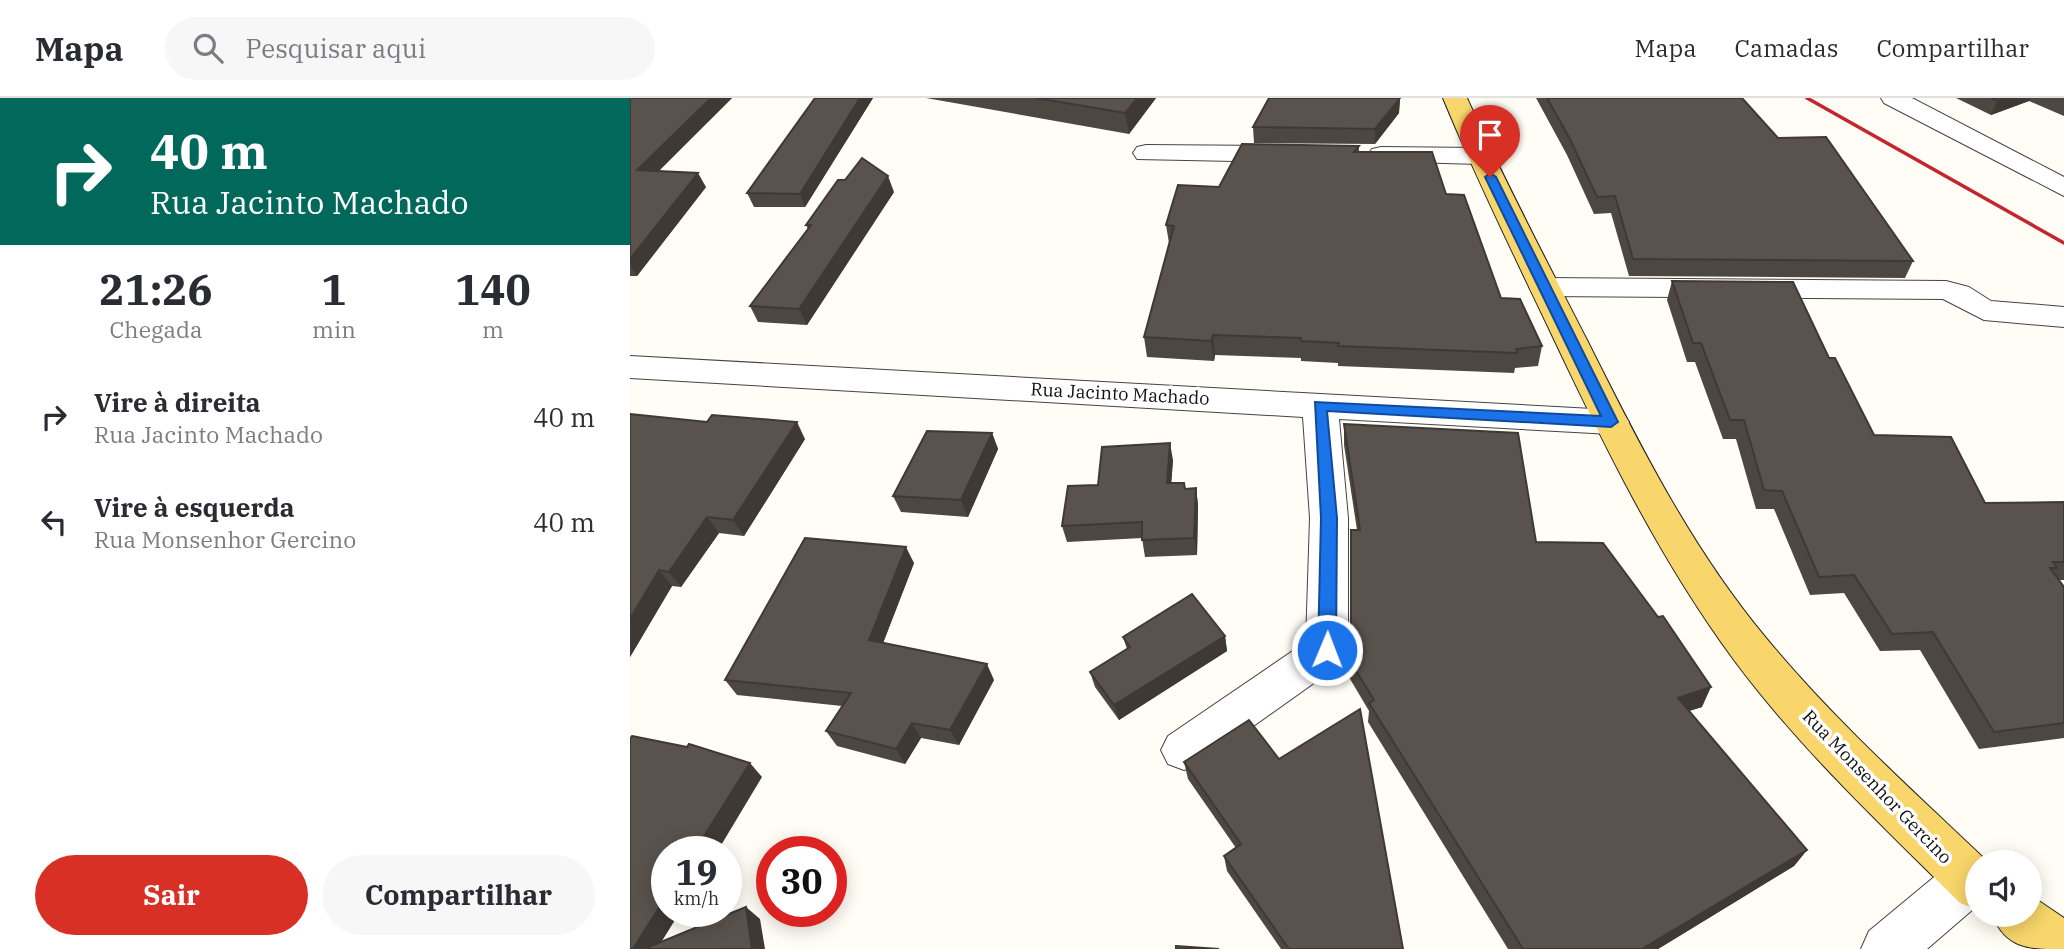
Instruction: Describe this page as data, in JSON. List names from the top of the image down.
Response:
{
  "streets": {
    "main road": ["Rua Monsenhor Gercino"],
    "street": ["Rua Jacinto Machado"]
  },
  "crossings": [
    ["Rua Jacinto Machado", "Rua Monsenhor Gercino"]
  ],
  "page": {
    "header": "Mapa",
    "search": "Pesquisar aqui",
    "nav": ["Mapa", "Camadas", "Compartilhar"],
    "turn": ["40 m", "Rua Jacinto Machado"],
    "eta": [
      "21:26",
      "Chegada",
      "1",
      "min",
      "140",
      "m"
    ],
    "list": [
      {
        "name": "Vire à direita",
        "note": "Rua Jacinto Machado",
        "value": "40 m"
      },
      {
        "name": "Vire à esquerda",
        "note": "Rua Monsenhor Gercino",
        "value": "40 m"
      }
    ],
    "speed": "19 km/h",
    "limit": "30",
    "buttons": ["Sair", "Compartilhar"]
  }
}
